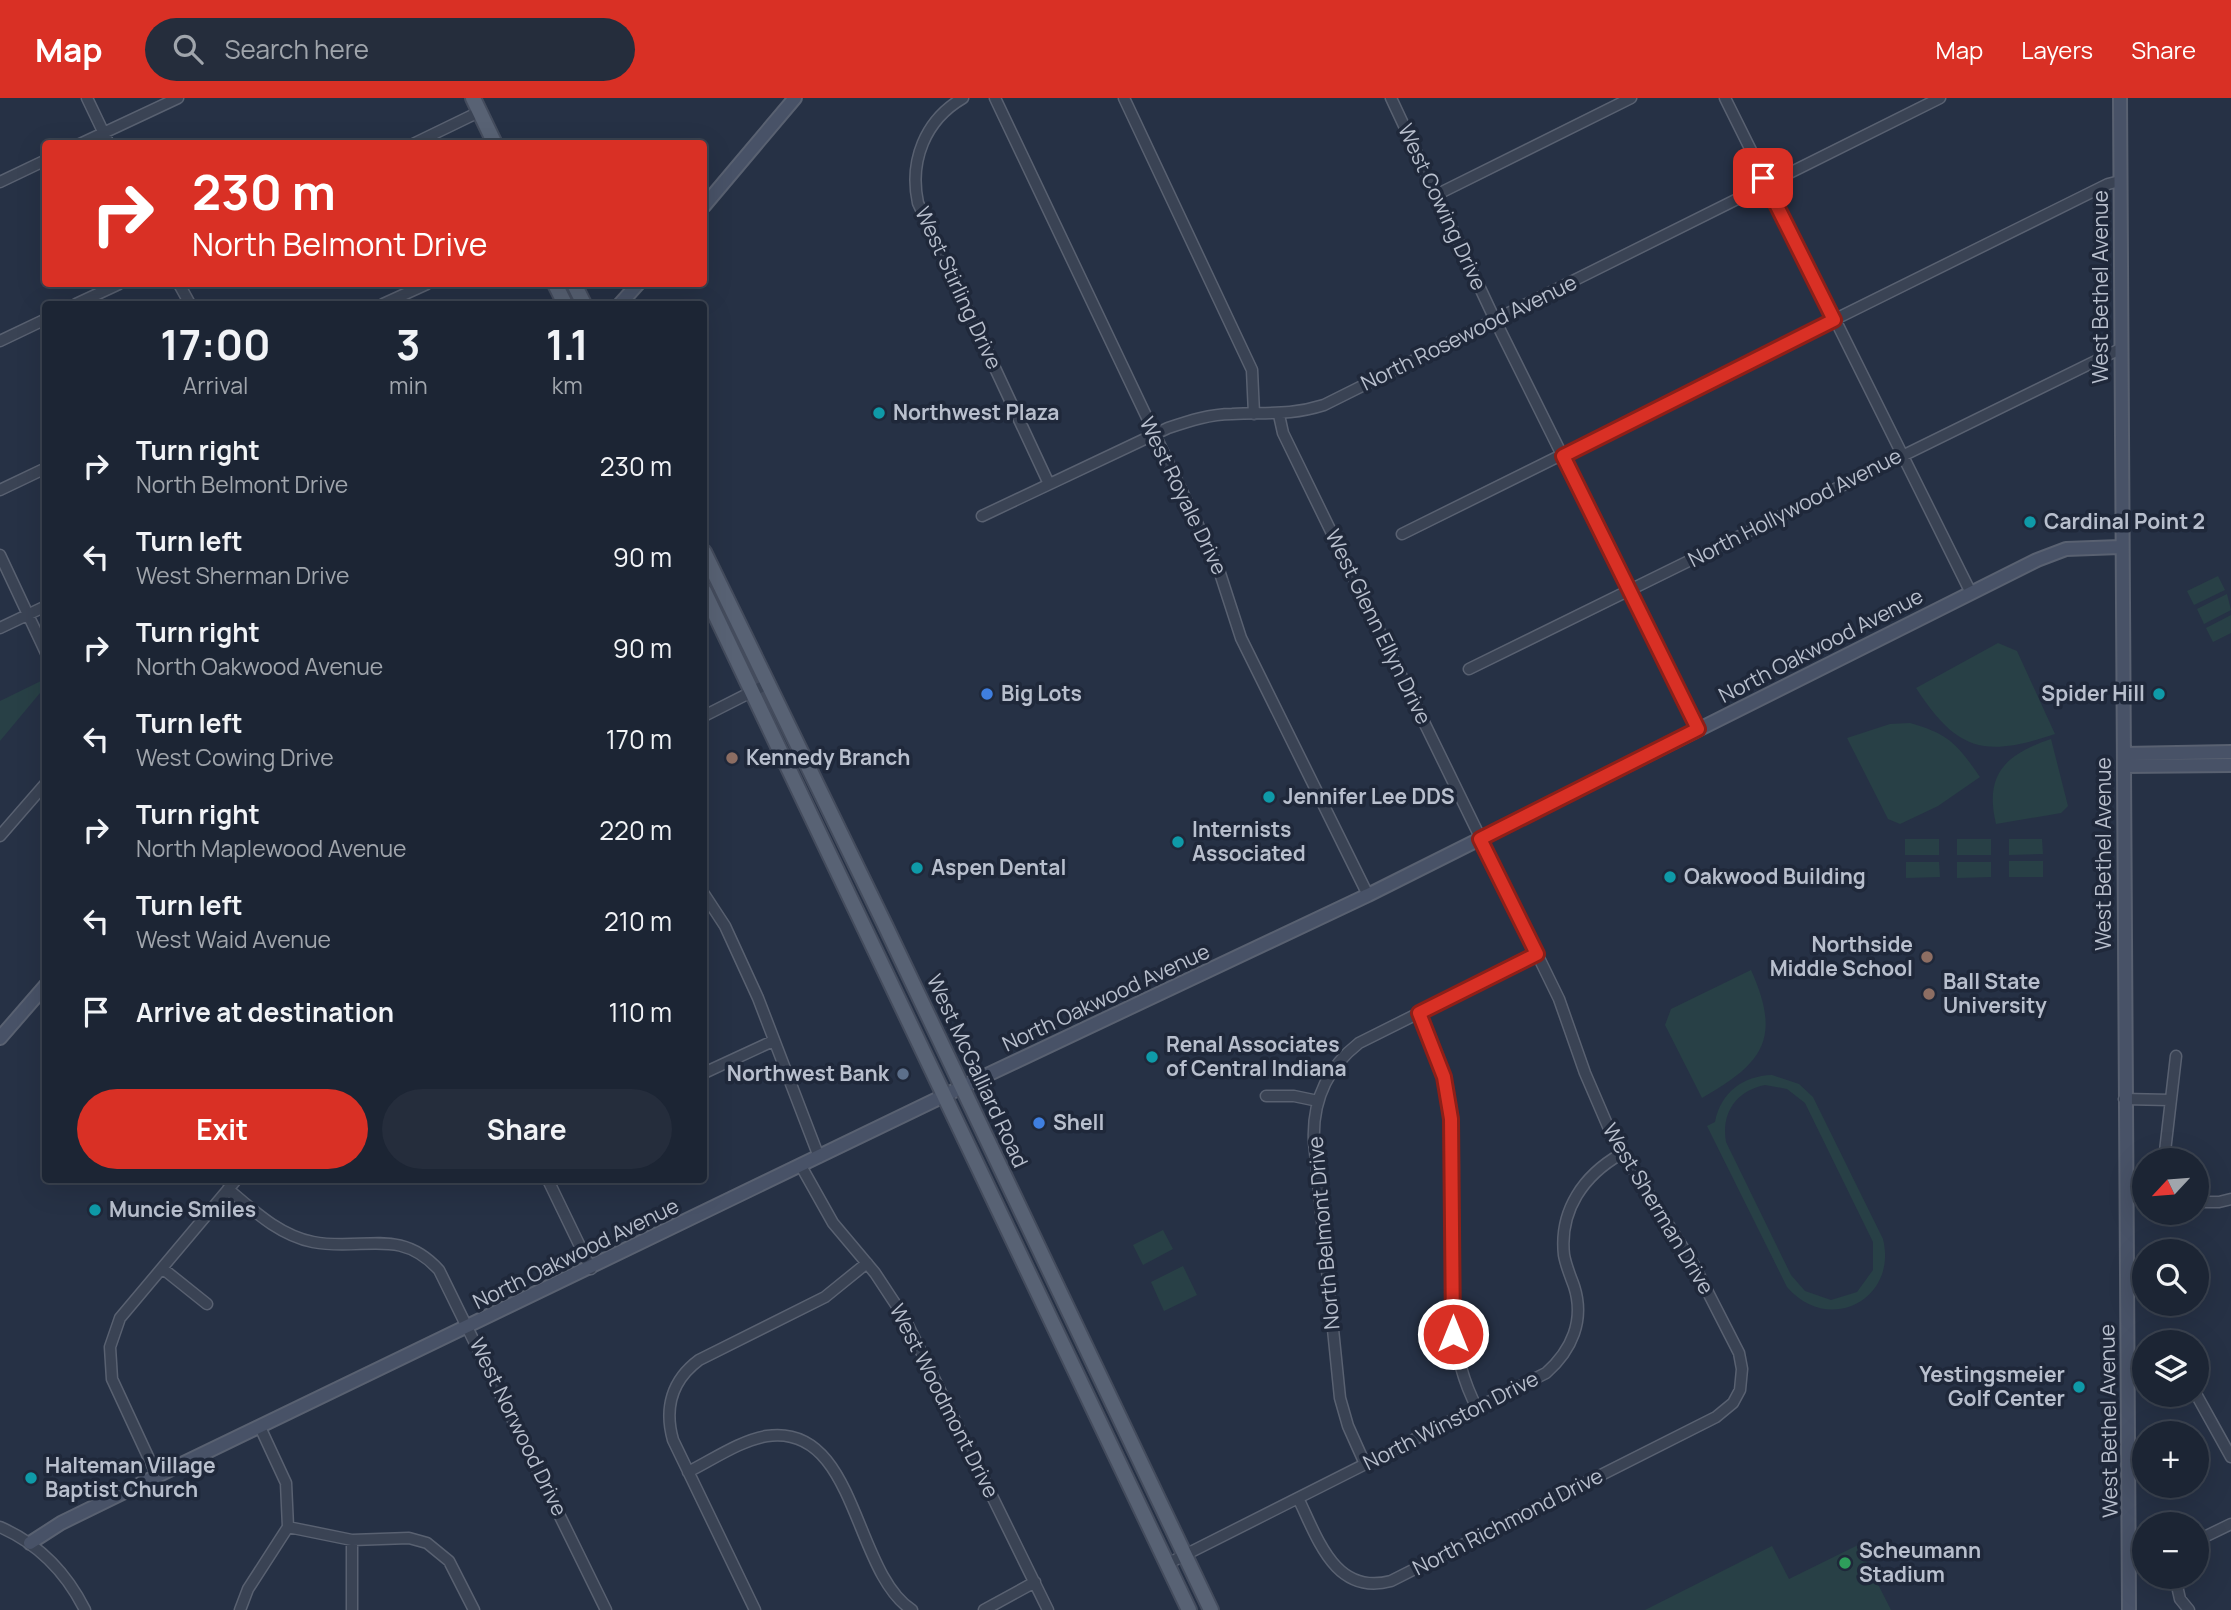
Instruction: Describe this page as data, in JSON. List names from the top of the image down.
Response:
{
  "streets": {
    "main road": ["West McGalliard Road"],
    "street": [
      "West Cowing Drive",
      "West Bethel Avenue",
      "West Stirling Drive",
      "North Rosewood Avenue",
      "West Royale Drive",
      "North Hollywood Avenue",
      "West Glenn Ellyn Drive",
      "North Oakwood Avenue",
      "West Sherman Drive",
      "North Belmont Drive",
      "West Woodmont Drive",
      "North Winston Drive",
      "West Norwood Drive",
      "North Richmond Drive"
    ]
  },
  "crossings": [
    ["West Cowing Drive", "North Rosewood Avenue"],
    ["West Cowing Drive", "North Hollywood Avenue"],
    ["West Cowing Drive", "North Oakwood Avenue"],
    ["West Bethel Avenue", "North Hollywood Avenue"],
    ["West Bethel Avenue", "North Oakwood Avenue"],
    ["West Stirling Drive", "North Rosewood Avenue"],
    ["North Rosewood Avenue", "West Royale Drive"],
    ["North Rosewood Avenue", "West Glenn Ellyn Drive"],
    ["West Royale Drive", "North Oakwood Avenue"],
    ["West Glenn Ellyn Drive", "North Oakwood Avenue"],
    ["West Glenn Ellyn Drive", "West Sherman Drive"],
    ["North Oakwood Avenue", "West McGalliard Road"],
    ["North Oakwood Avenue", "West Sherman Drive"],
    ["North Oakwood Avenue", "West Woodmont Drive"],
    ["North Oakwood Avenue", "West Norwood Drive"],
    ["West McGalliard Road", "North Winston Drive"],
    ["West Sherman Drive", "North Belmont Drive"],
    ["West Sherman Drive", "North Winston Drive"],
    ["West Sherman Drive", "North Richmond Drive"],
    ["North Belmont Drive", "North Winston Drive"],
    ["North Winston Drive", "North Richmond Drive"]
  ],
  "places": [
    "Northwest Plaza",
    "Cardinal Point 2",
    "Big Lots",
    "Spider Hill",
    "Kennedy Branch",
    "Jennifer Lee DDS",
    "Internists Associated",
    "Aspen Dental",
    "Oakwood Building",
    "Northside Middle School",
    "Ball State University",
    "Renal Associates of Central Indiana",
    "Northwest Bank",
    "Shell",
    "Muncie Smiles",
    "Yestingsmeier Golf Center",
    "Halteman Village Baptist Church",
    "Scheumann Stadium"
  ],
  "north": "bottom left",
  "page": {
    "header": "Map",
    "search": "Search here",
    "nav": ["Map", "Layers", "Share"],
    "turn": ["230 m", "North Belmont Drive"],
    "eta": [
      "17:00",
      "Arrival",
      "3",
      "min",
      "1.1",
      "km"
    ],
    "list": [
      {
        "name": "Turn right",
        "note": "North Belmont Drive",
        "value": "230 m"
      },
      {
        "name": "Turn left",
        "note": "West Sherman Drive",
        "value": "90 m"
      },
      {
        "name": "Turn right",
        "note": "North Oakwood Avenue",
        "value": "90 m"
      },
      {
        "name": "Turn left",
        "note": "West Cowing Drive",
        "value": "170 m"
      },
      {
        "name": "Turn right",
        "note": "North Maplewood Avenue",
        "value": "220 m"
      },
      {
        "name": "Turn left",
        "note": "West Waid Avenue",
        "value": "210 m"
      },
      {
        "name": "Arrive at destination",
        "value": "110 m"
      }
    ],
    "buttons": ["Exit", "Share"],
    "map_buttons": ["+", "−"]
  }
}
